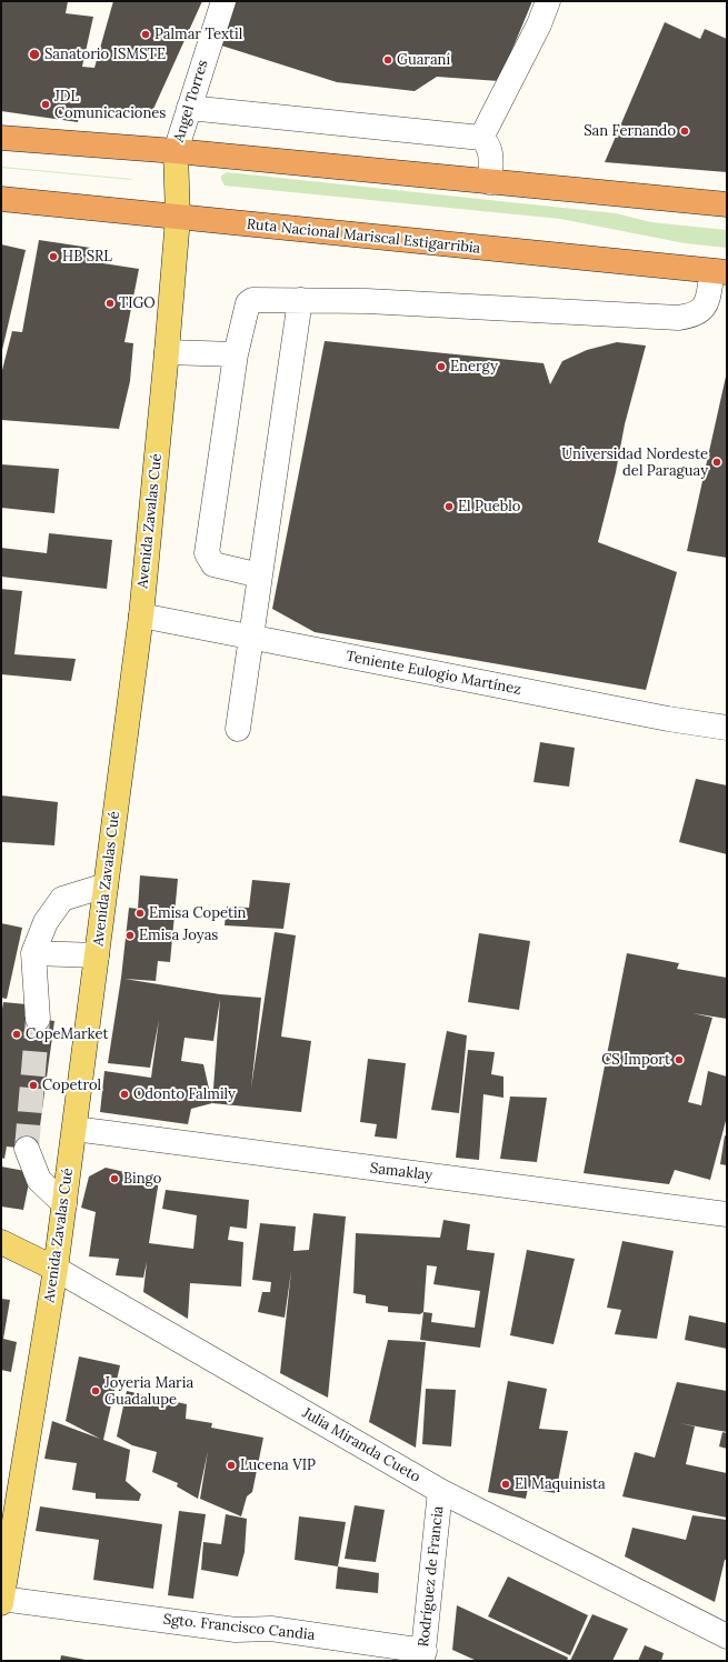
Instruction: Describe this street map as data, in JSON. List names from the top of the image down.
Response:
{
  "streets": {
    "highway": ["Ruta Nacional Mariscal Estigarribia"],
    "main road": ["Avenida Zavalas Cué", "Julia Miranda Cueto"],
    "street": [
      "Angel Torres",
      "Teniente Eulogio Martínez",
      "Samaklay",
      "Rodríguez de Francia",
      "Sgto. Francisco Candia"
    ]
  },
  "crossings": [
    ["Angel Torres", "Avenida Zavalas Cué"],
    ["Ruta Nacional Mariscal Estigarribia", "Avenida Zavalas Cué"],
    ["Avenida Zavalas Cué", "Teniente Eulogio Martínez"],
    ["Avenida Zavalas Cué", "Samaklay"],
    ["Avenida Zavalas Cué", "Julia Miranda Cueto"],
    ["Avenida Zavalas Cué", "Sgto. Francisco Candia"],
    ["Julia Miranda Cueto", "Rodríguez de Francia"],
    ["Rodríguez de Francia", "Sgto. Francisco Candia"]
  ],
  "places": [
    "Palmar Textil",
    "Sanatorio ISMSTE",
    "Guaraní",
    "JDL Comunicaciones",
    "San Fernando",
    "HB SRL",
    "TIGO",
    "Energy",
    "Universidad Nordeste del Paraguay",
    "El Pueblo",
    "Emisa Copetin",
    "Emisa Joyas",
    "CopeMarket",
    "CS Import",
    "Copetrol",
    "Odonto Falmily",
    "Bingo",
    "Joyeria Maria Guadalupe",
    "Lucena VIP",
    "El Maquinista"
  ]
}
